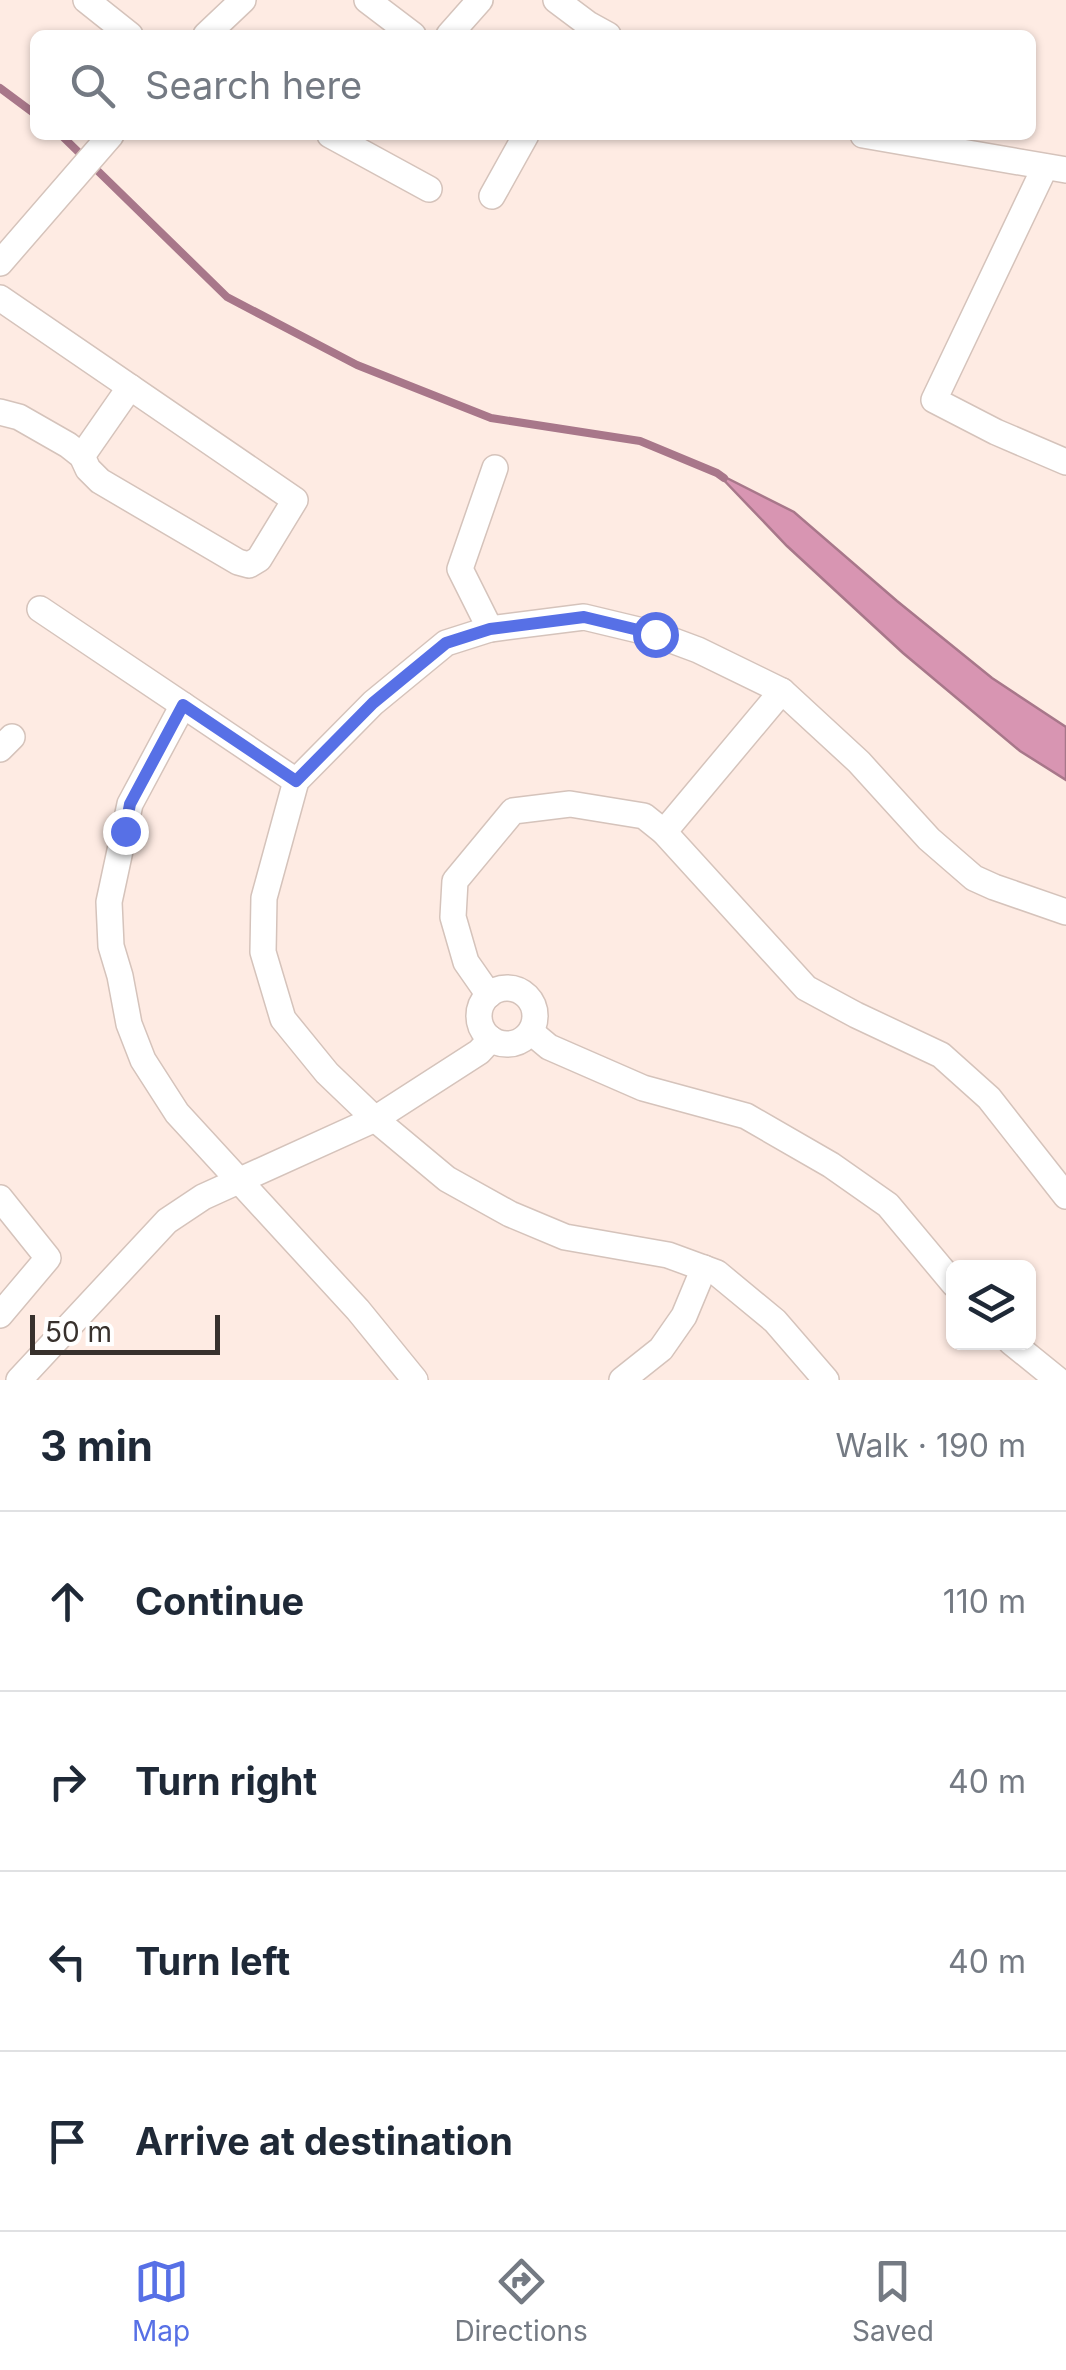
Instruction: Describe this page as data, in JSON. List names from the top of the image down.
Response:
{
  "scale_bar": "50 m",
  "page": {
    "search": "Search here",
    "scale": "50 m",
    "heading": ["3 min", "Walk · 190 m"],
    "list": [
      ["Continue", "110 m"],
      ["Turn right", "40 m"],
      ["Turn left", "40 m"],
      "Arrive at destination"
    ],
    "nav": ["Map", "Directions", "Saved"]
  }
}
